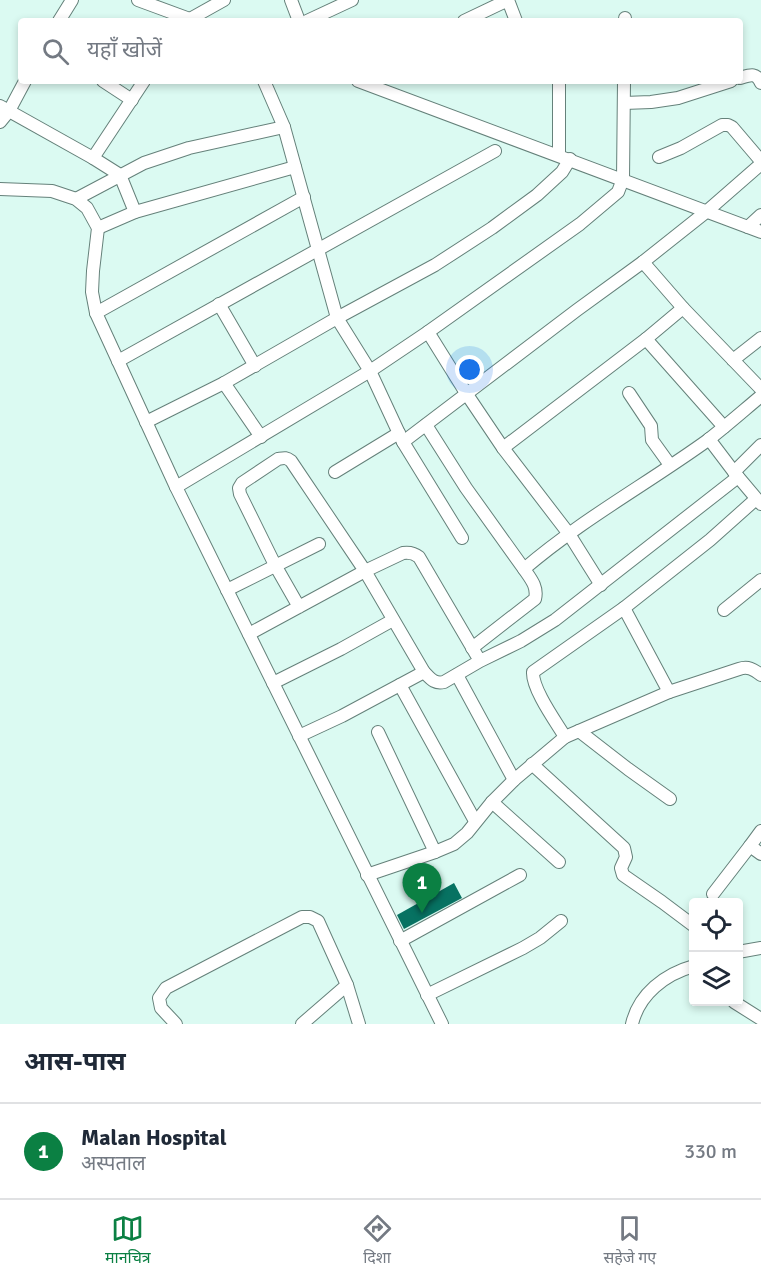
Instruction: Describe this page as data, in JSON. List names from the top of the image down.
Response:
{
  "page": {
    "search": "यहाँ खोजें",
    "pins": "1",
    "heading": "आस-पास",
    "list": [
      {
        "mark": "1",
        "name": "Malan Hospital",
        "note": "अस्पताल",
        "value": "330 m"
      }
    ],
    "nav": ["मानचित्र", "दिशा", "सहेजे गए"]
  }
}
